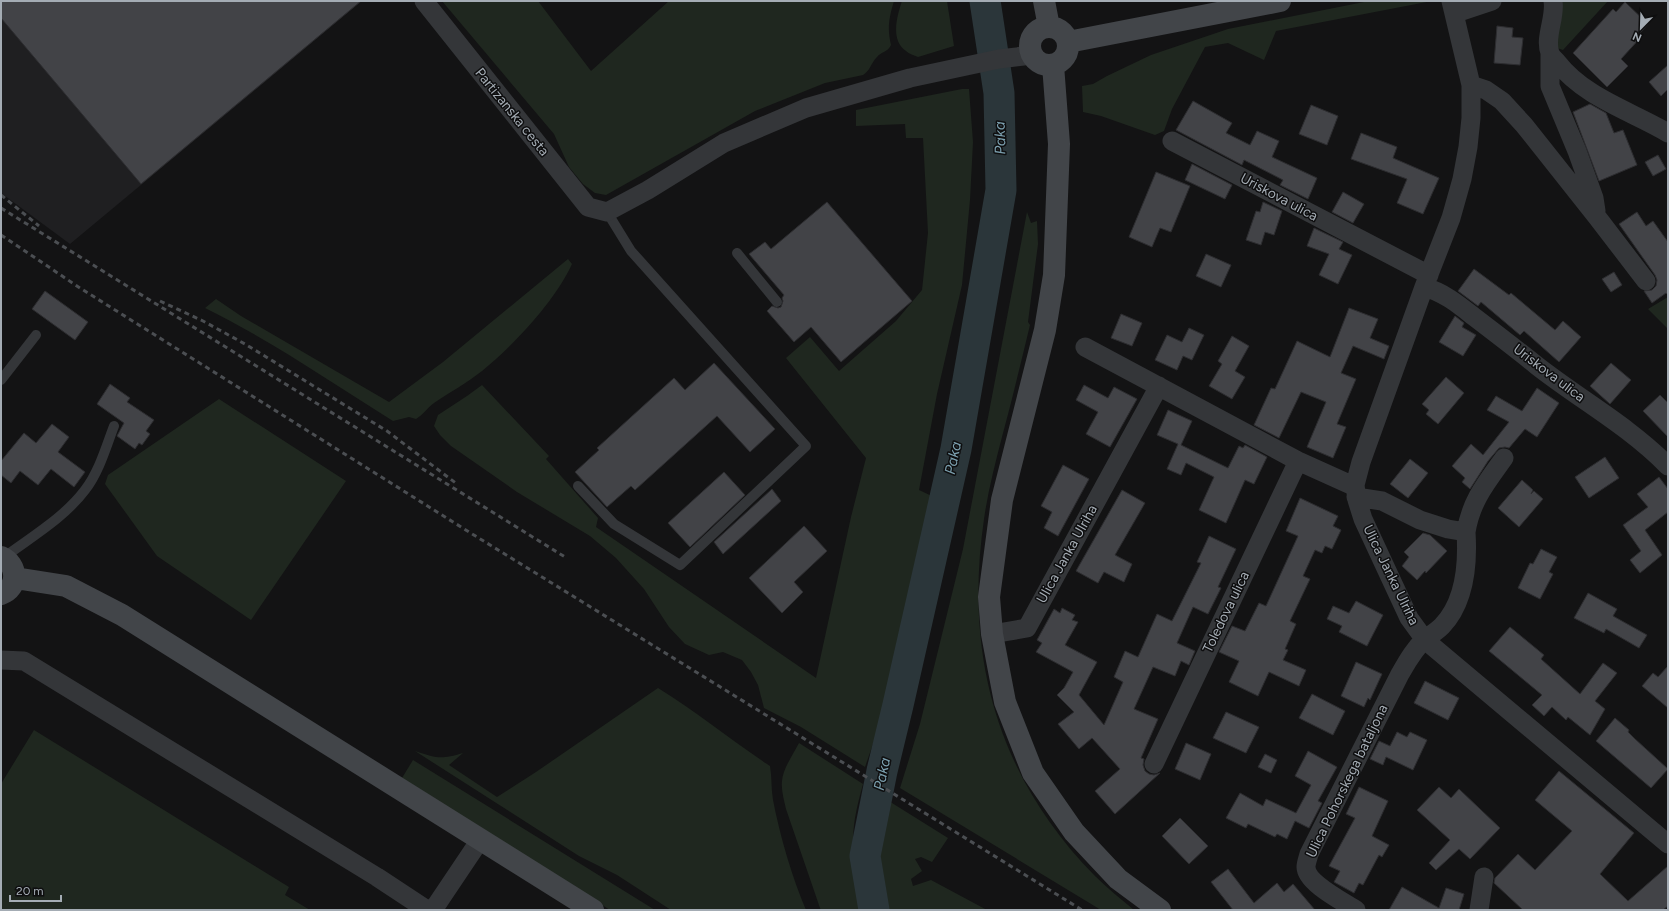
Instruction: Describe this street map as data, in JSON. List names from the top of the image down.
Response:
{
  "streets": {
    "street": [
      "Partizanska cesta",
      "Uriskova ulica",
      "Ulica Janka Ulriha",
      "Toledova ulica",
      "Ulica Pohorskega bataljona"
    ]
  },
  "crossings": [
    ["Ulica Janka Ulriha", "Ulica Pohorskega bataljona"]
  ],
  "water": ["Paka"],
  "scale_bar": "20 m",
  "north": "bottom left"
}
